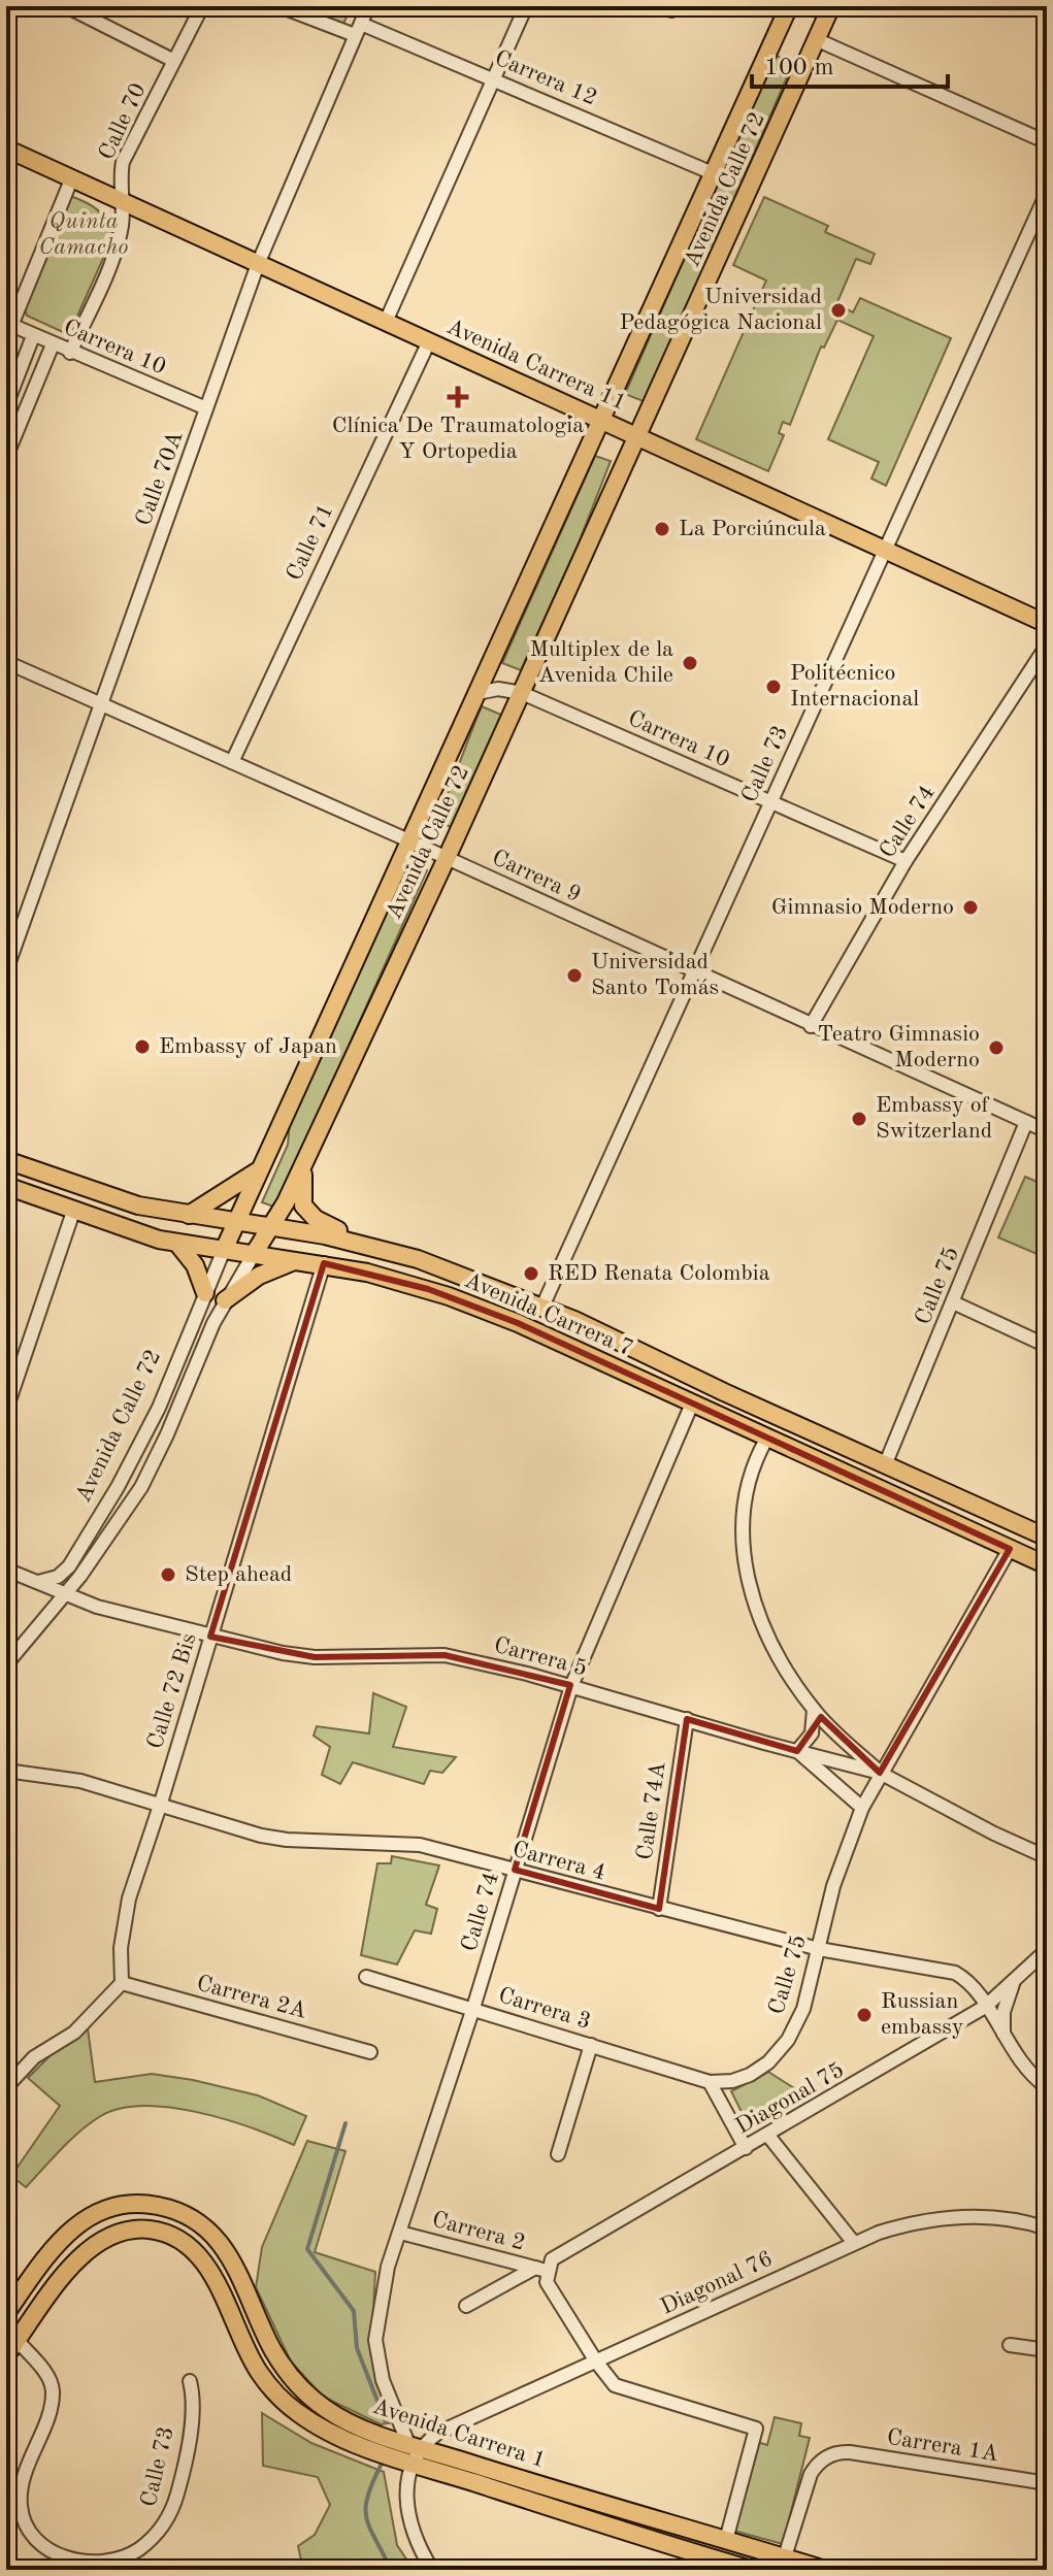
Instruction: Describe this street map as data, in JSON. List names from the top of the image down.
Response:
{
  "streets": {
    "main road": [
      "Avenida Calle 72",
      "Avenida Carrera 11",
      "Avenida Carrera 7",
      "Avenida Carrera 1"
    ],
    "street": [
      "Carrera 12",
      "Calle 70",
      "Carrera 10",
      "Calle 70A",
      "Calle 71",
      "Calle 73",
      "Calle 74",
      "Carrera 9",
      "Calle 75",
      "Carrera 5",
      "Calle 72 Bis",
      "Calle 74A",
      "Carrera 4",
      "Carrera 2A",
      "Carrera 3",
      "Diagonal 75",
      "Carrera 2",
      "Diagonal 76",
      "Carrera 1A"
    ]
  },
  "crossings": [
    ["Carrera 12", "Avenida Calle 72"],
    ["Carrera 12", "Calle 70A"],
    ["Calle 70", "Carrera 10"],
    ["Calle 70", "Avenida Carrera 11"],
    ["Avenida Calle 72", "Carrera 10"],
    ["Avenida Calle 72", "Avenida Carrera 11"],
    ["Avenida Calle 72", "Carrera 9"],
    ["Avenida Calle 72", "Avenida Carrera 7"],
    ["Avenida Calle 72", "Carrera 5"],
    ["Carrera 10", "Calle 70A"],
    ["Carrera 10", "Calle 73"],
    ["Carrera 10", "Calle 74"],
    ["Avenida Carrera 11", "Calle 70A"],
    ["Avenida Carrera 11", "Calle 71"],
    ["Avenida Carrera 11", "Calle 73"],
    ["Calle 70A", "Carrera 9"],
    ["Calle 71", "Carrera 9"],
    ["Calle 73", "Carrera 9"],
    ["Calle 73", "Avenida Carrera 7"],
    ["Calle 73", "Avenida Carrera 1"],
    ["Calle 74", "Carrera 9"],
    ["Calle 74", "Avenida Carrera 7"],
    ["Calle 74", "Carrera 5"],
    ["Calle 74", "Carrera 4"],
    ["Calle 74", "Carrera 3"],
    ["Calle 74", "Carrera 2"],
    ["Calle 74", "Diagonal 76"],
    ["Calle 74", "Avenida Carrera 1"],
    ["Carrera 9", "Calle 75"],
    ["Calle 75", "Avenida Carrera 7"],
    ["Calle 75", "Carrera 5"],
    ["Calle 75", "Carrera 4"],
    ["Calle 75", "Carrera 3"],
    ["Avenida Carrera 7", "Calle 72 Bis"],
    ["Carrera 5", "Calle 72 Bis"],
    ["Carrera 5", "Calle 74A"],
    ["Calle 72 Bis", "Carrera 4"],
    ["Calle 72 Bis", "Carrera 2A"],
    ["Calle 74A", "Carrera 4"],
    ["Carrera 4", "Diagonal 75"],
    ["Diagonal 75", "Carrera 2"],
    ["Diagonal 76", "Avenida Carrera 1"],
    ["Avenida Carrera 1", "Carrera 1A"]
  ],
  "parks": ["Quinta Camacho"],
  "places": {
    "other": [
      "Universidad Pedagógica Nacional",
      "La Porciúncula",
      "Multiplex de la Avenida Chile",
      "Politécnico Internacional",
      "Gimnasio Moderno",
      "Universidad Santo Tomás",
      "Embassy of Japan",
      "Teatro Gimnasio Moderno",
      "Embassy of Switzerland",
      "RED Renata Colombia",
      "Step ahead",
      "Russian embassy"
    ],
    "health": ["Clínica De Traumatologia Y Ortopedia"]
  },
  "scale_bar": "100 m"
}
